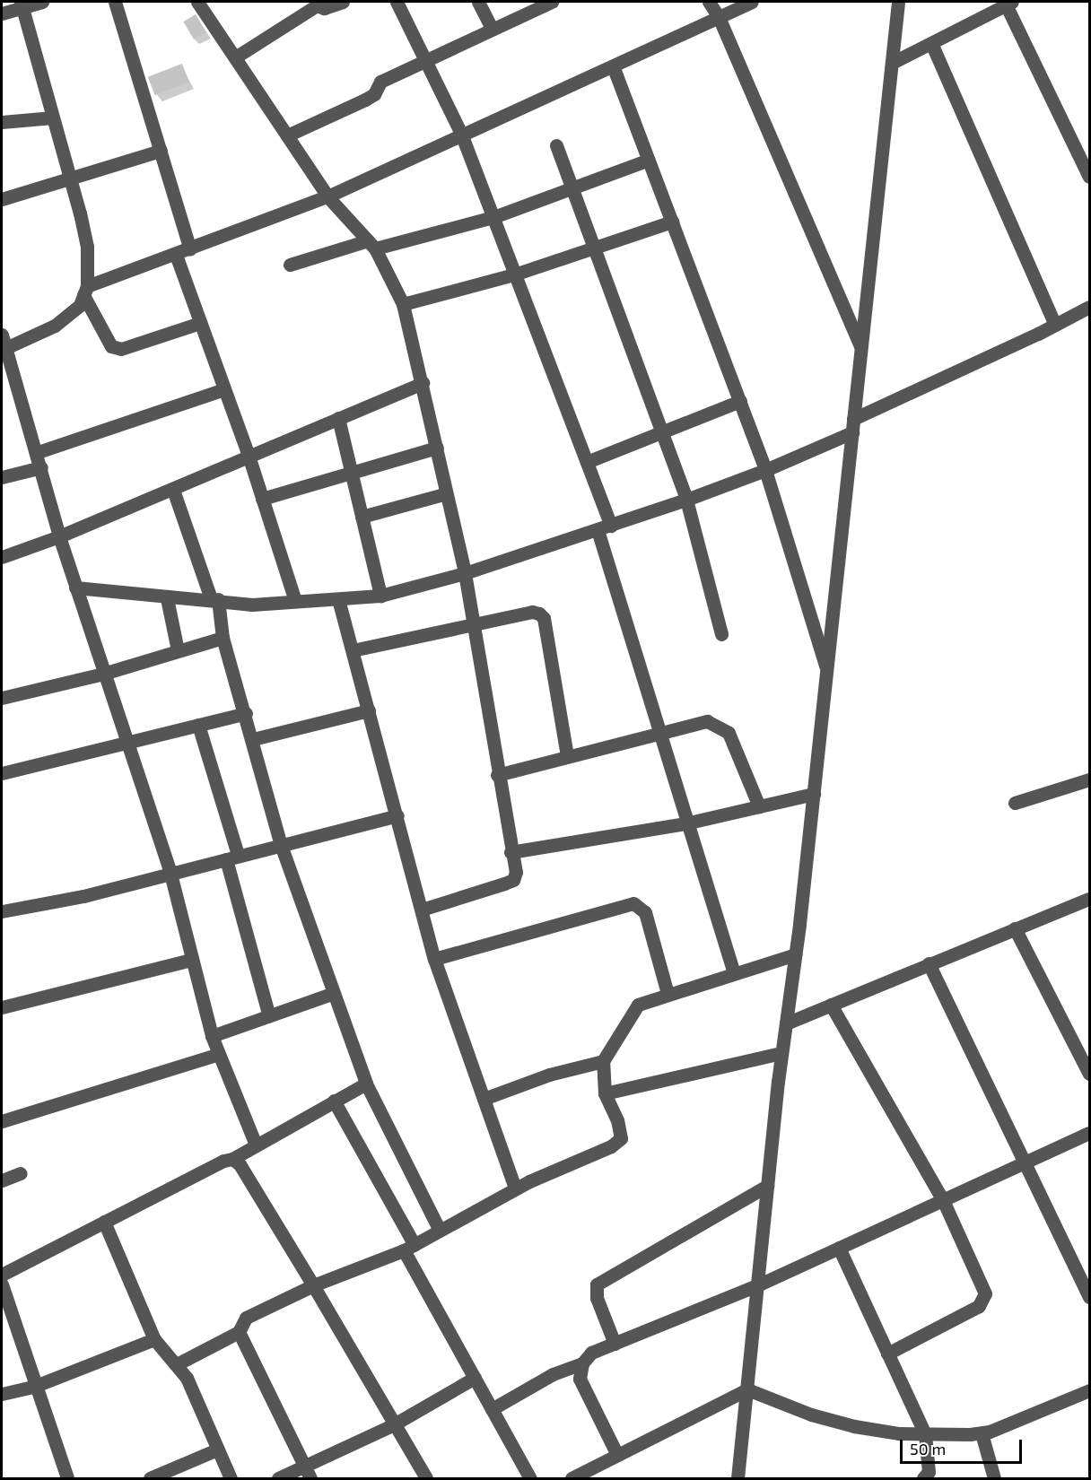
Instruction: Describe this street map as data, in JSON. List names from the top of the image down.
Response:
{
  "scale_bar": "50 m"
}
